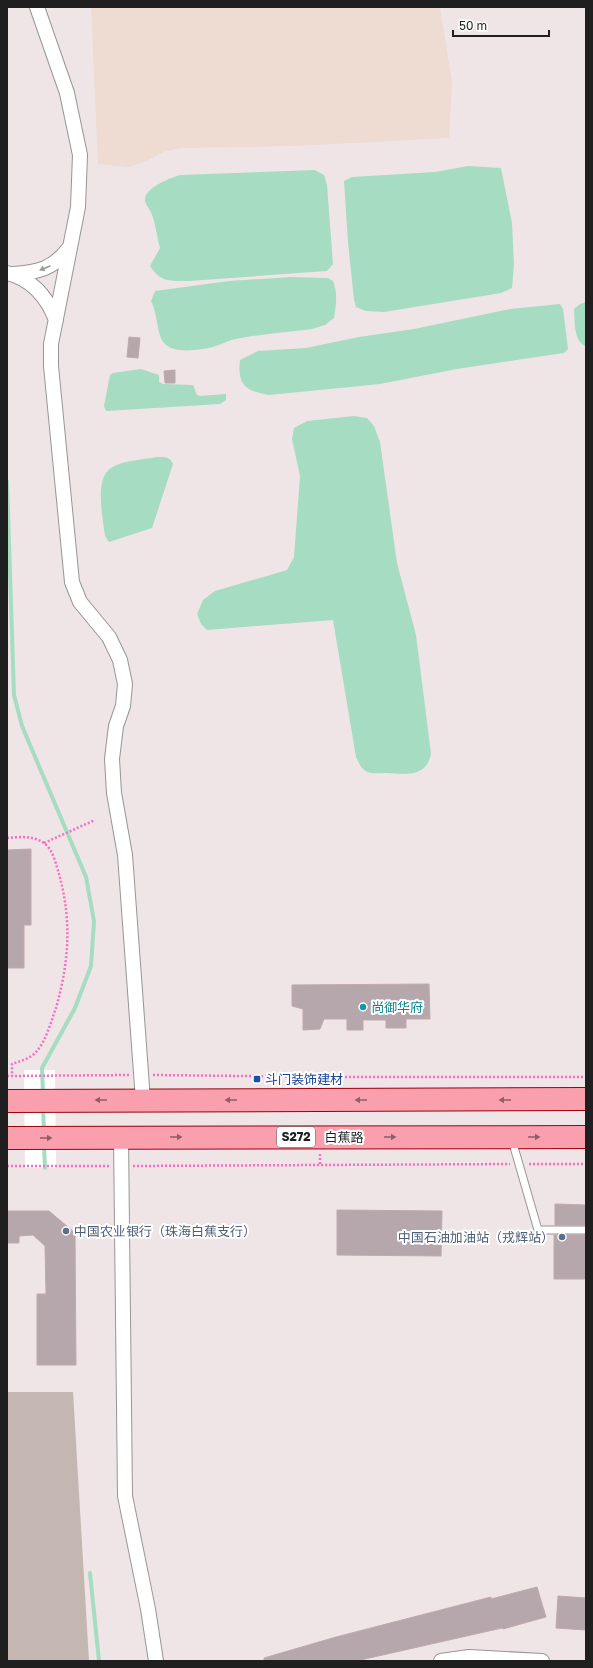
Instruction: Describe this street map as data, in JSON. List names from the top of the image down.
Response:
{
  "streets": {
    "main road": ["S272", "白蕉路"]
  },
  "places": {
    "other": ["尚御华府", "中国农业银行（珠海白蕉支行）", "中国石油加油站（戎辉站）"],
    "transit": ["斗门装饰建材"]
  },
  "scale_bar": "50 m"
}
